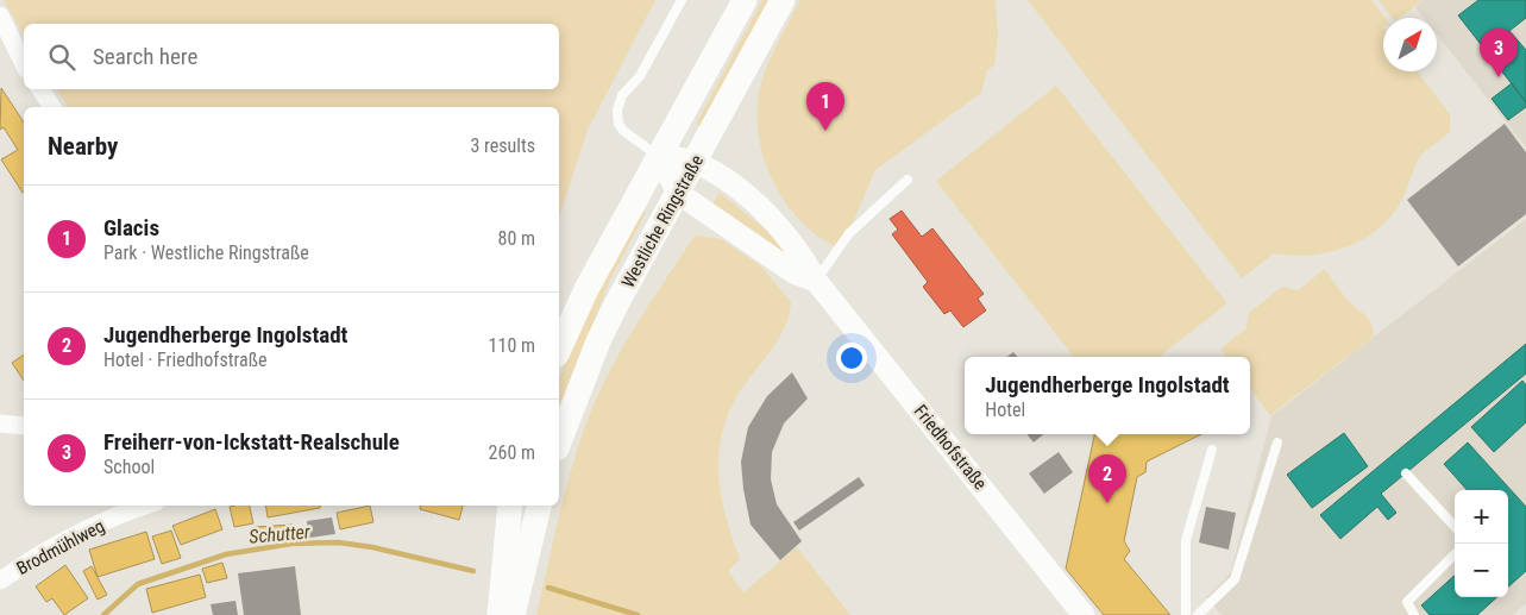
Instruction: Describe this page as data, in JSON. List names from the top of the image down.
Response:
{
  "streets": {
    "main road": ["Westliche Ringstraße"],
    "street": ["Friedhofstraße", "Brodmühlweg"]
  },
  "crossings": [
    ["Westliche Ringstraße", "Friedhofstraße"]
  ],
  "water": ["Schutter"],
  "north": "top right",
  "page": {
    "search": "Search here",
    "pins": ["3", "1", "2"],
    "heading": ["Nearby", "3 results"],
    "list": [
      {
        "mark": "1",
        "name": "Glacis",
        "note": "Park · Westliche Ringstraße",
        "value": "80 m"
      },
      {
        "mark": "2",
        "name": "Jugendherberge Ingolstadt",
        "note": "Hotel · Friedhofstraße",
        "value": "110 m"
      },
      {
        "mark": "3",
        "name": "Freiherr-von-Ickstatt-Realschule",
        "note": "School",
        "value": "260 m"
      }
    ],
    "popup": ["Jugendherberge Ingolstadt", "Hotel"],
    "map_buttons": ["+", "−"]
  }
}
